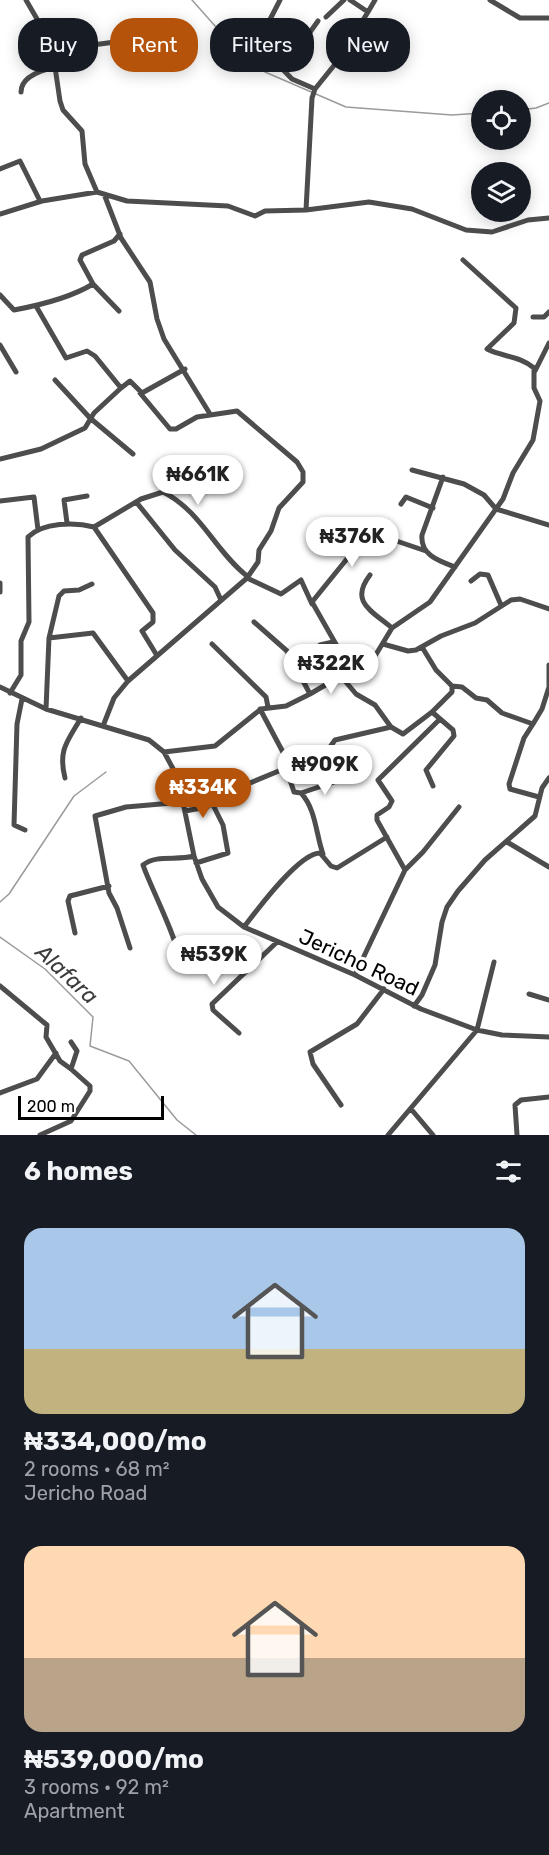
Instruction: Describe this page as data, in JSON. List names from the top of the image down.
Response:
{
  "streets": {
    "street": ["Jericho Road"]
  },
  "water": ["Alafara"],
  "scale_bar": "200 m",
  "page": {
    "chip": [
      "Buy",
      "Rent",
      "Filters",
      "New"
    ],
    "price": [
      "₦661K",
      "₦376K",
      "₦322K",
      "₦909K",
      "₦334K",
      "₦539K"
    ],
    "scale": "200 m",
    "heading": "6 homes",
    "list": [
      {
        "name": "₦334,000/mo",
        "note": "2 rooms · 68 m² · Jericho Road"
      },
      {
        "name": "₦539,000/mo",
        "note": "3 rooms · 92 m² · Apartment"
      }
    ]
  }
}
